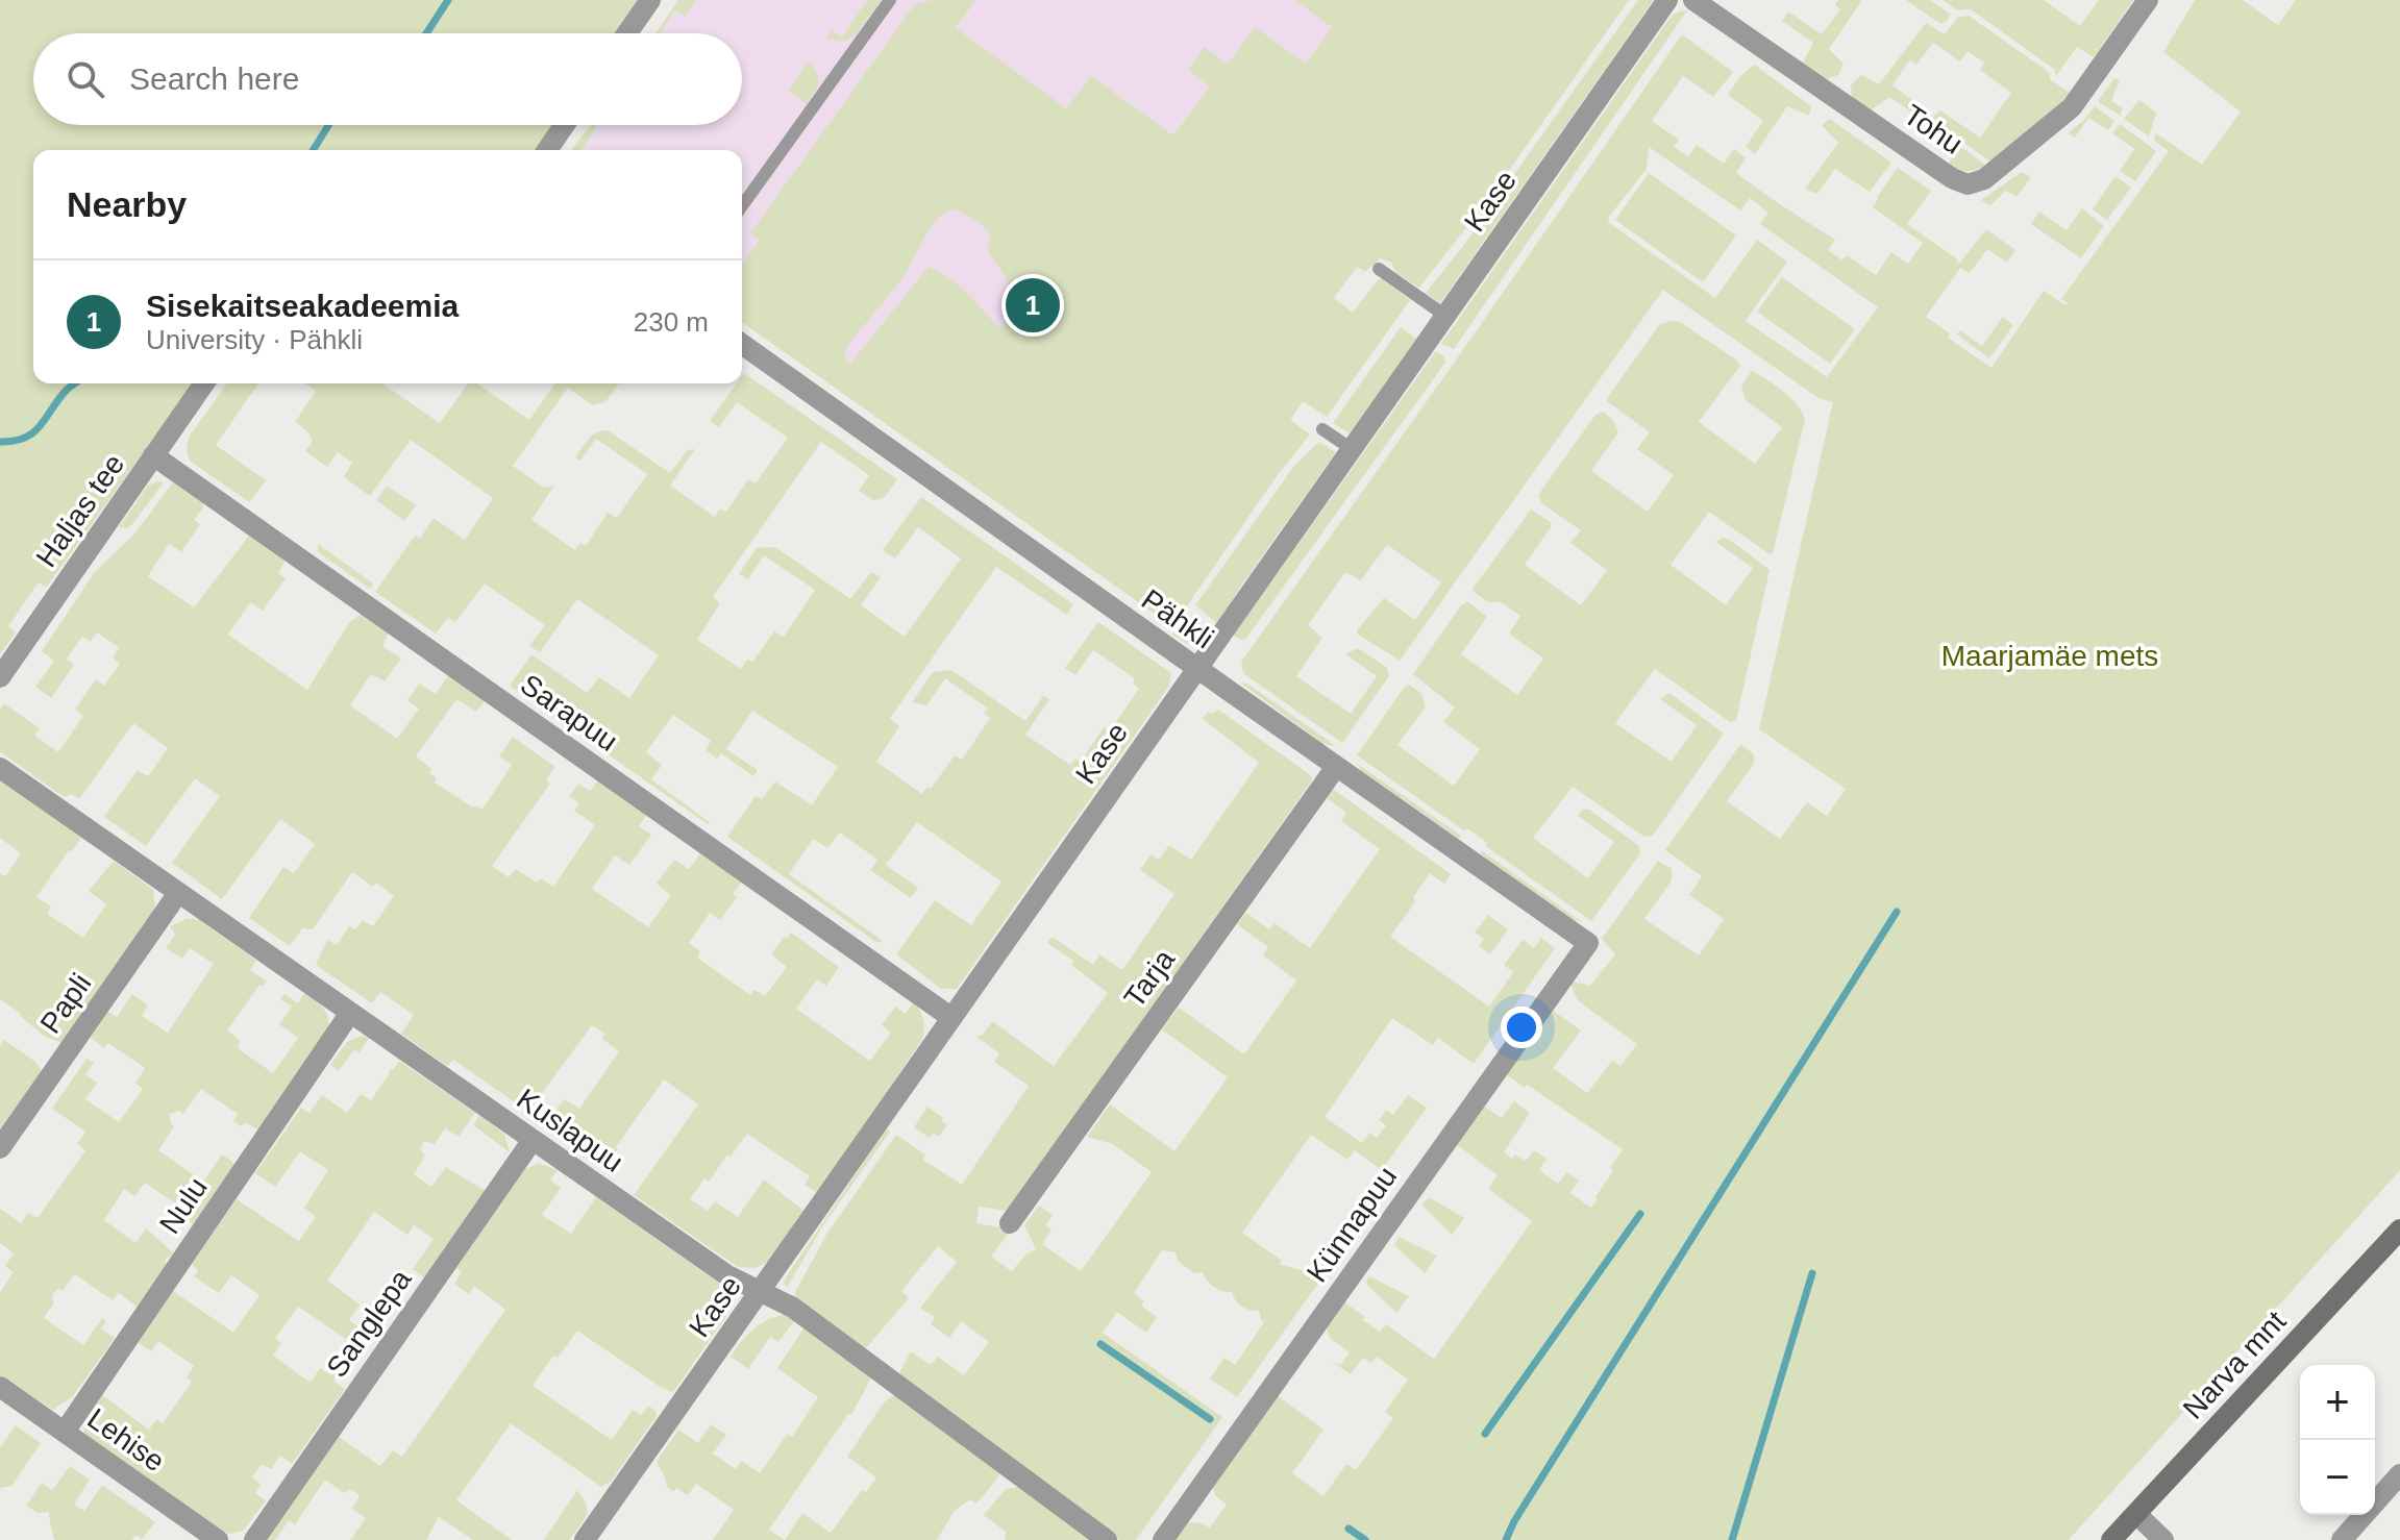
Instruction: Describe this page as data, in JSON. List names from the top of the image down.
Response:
{
  "streets": {
    "main road": ["Narva mnt"],
    "street": [
      "Tohu",
      "Kase",
      "Haljas tee",
      "Pähkli",
      "Sarapuu",
      "Tarja",
      "Papli",
      "Kuslapuu",
      "Nulu",
      "Künnapuu",
      "Sanglepa",
      "Lehise"
    ]
  },
  "crossings": [
    ["Kase", "Pähkli"],
    ["Kase", "Sarapuu"],
    ["Kase", "Kuslapuu"],
    ["Haljas tee", "Sarapuu"],
    ["Pähkli", "Tarja"],
    ["Pähkli", "Künnapuu"],
    ["Papli", "Kuslapuu"],
    ["Kuslapuu", "Nulu"],
    ["Kuslapuu", "Sanglepa"],
    ["Nulu", "Lehise"]
  ],
  "parks": ["Maarjamäe mets"],
  "page": {
    "search": "Search here",
    "heading": "Nearby",
    "list": [
      {
        "mark": "1",
        "name": "Sisekaitseakadeemia",
        "note": "University · Pähkli",
        "value": "230 m"
      }
    ],
    "pins": "1",
    "map_buttons": ["+", "−"]
  }
}
